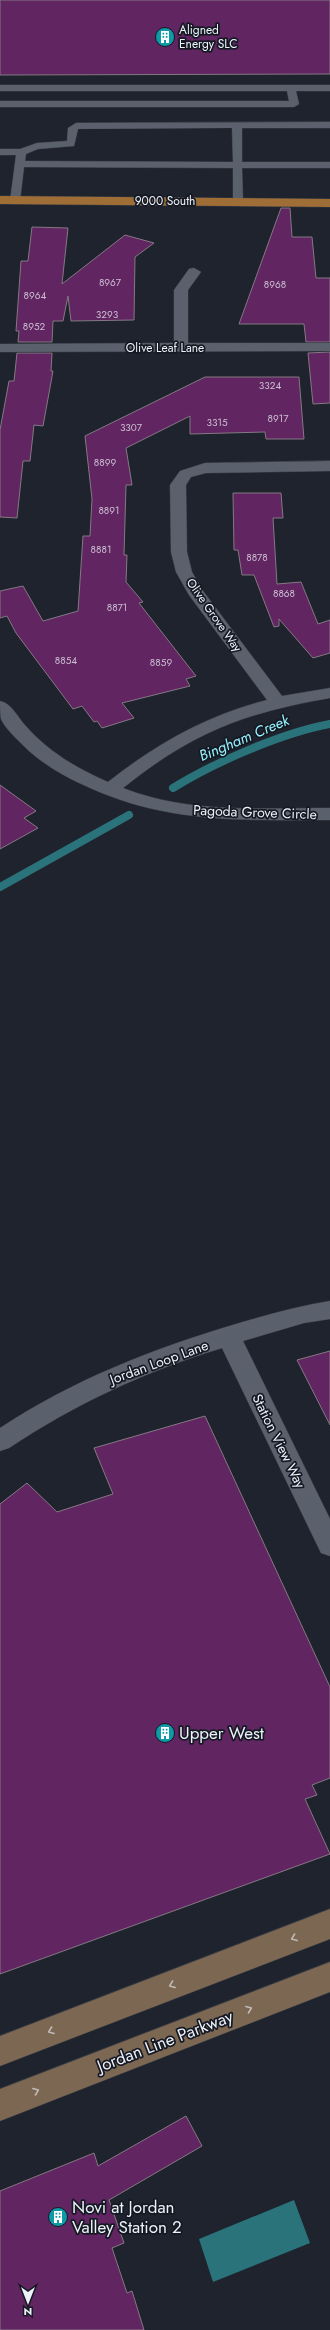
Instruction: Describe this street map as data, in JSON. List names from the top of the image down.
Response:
{
  "streets": {
    "main road": ["9000 South"],
    "street": [
      "Olive Leaf Lane",
      "Olive Grove Way",
      "Pagoda Grove Circle",
      "Jordan Loop Lane",
      "Station View Way",
      "Jordan Line Parkway"
    ]
  },
  "crossings": [
    ["Jordan Loop Lane", "Station View Way"]
  ],
  "water": ["Bingham Creek"],
  "places": {
    "building": ["Aligned Energy SLC", "Upper West", "Novi at Jordan Valley Station 2"]
  },
  "house_numbers": [
    "8967",
    "8968",
    "8964",
    "3293",
    "8952",
    "3324",
    "8917",
    "3315",
    "3307",
    "8899",
    "8891",
    "8881",
    "8878",
    "8868",
    "8871",
    "8854",
    "8859"
  ],
  "north": "bottom"
}
